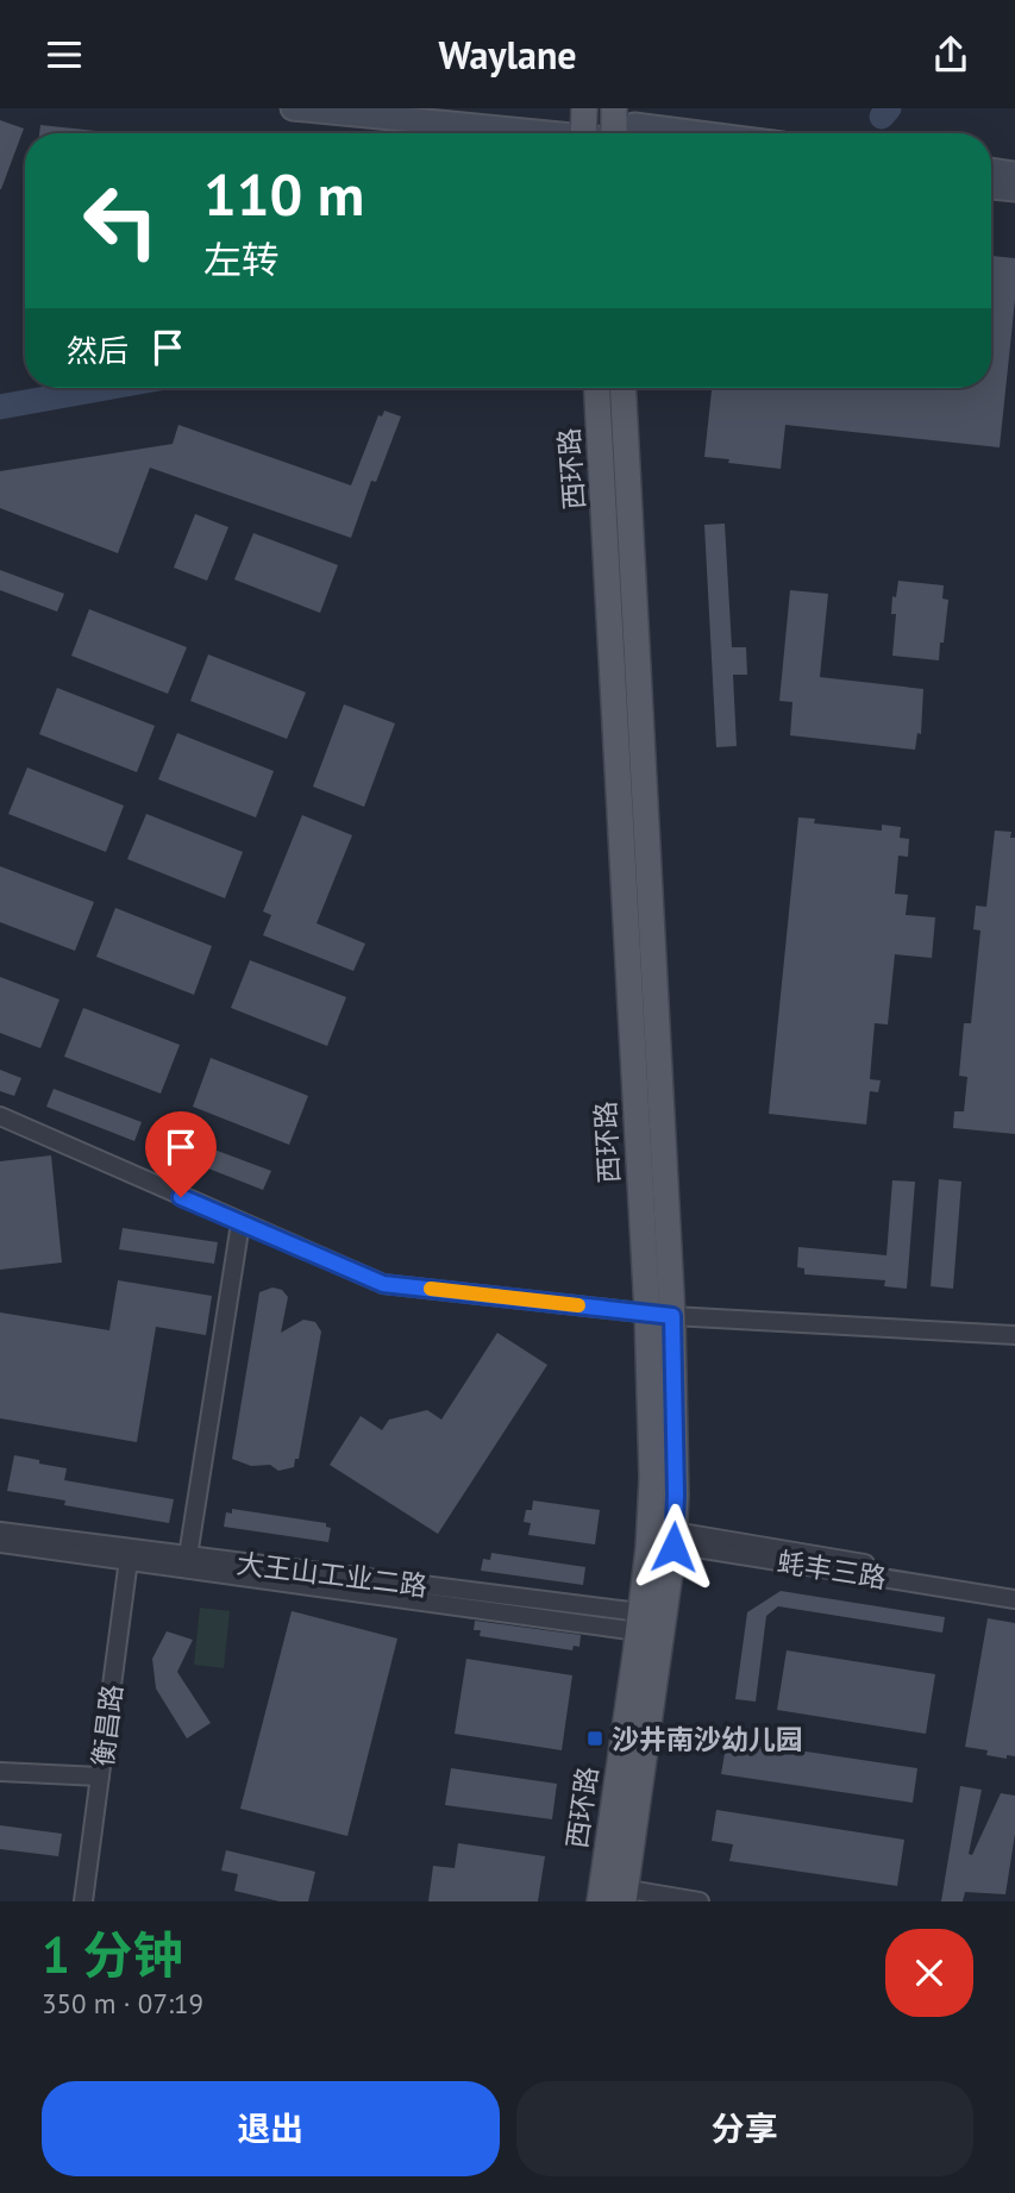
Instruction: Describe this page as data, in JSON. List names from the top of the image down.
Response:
{
  "streets": {
    "main road": ["西环路"],
    "street": ["蚝丰三路", "大王山工业二路", "衡昌路"]
  },
  "crossings": [
    ["西环路", "蚝丰三路"],
    ["西环路", "大王山工业二路"],
    ["大王山工业二路", "衡昌路"]
  ],
  "places": {
    "transit": ["沙井南沙幼儿园"]
  },
  "page": {
    "header": "Waylane",
    "turn": ["110 m", "左转"],
    "then": "然后",
    "heading": ["1 分钟", "350 m · 07:19"],
    "buttons": ["退出", "分享"]
  }
}
